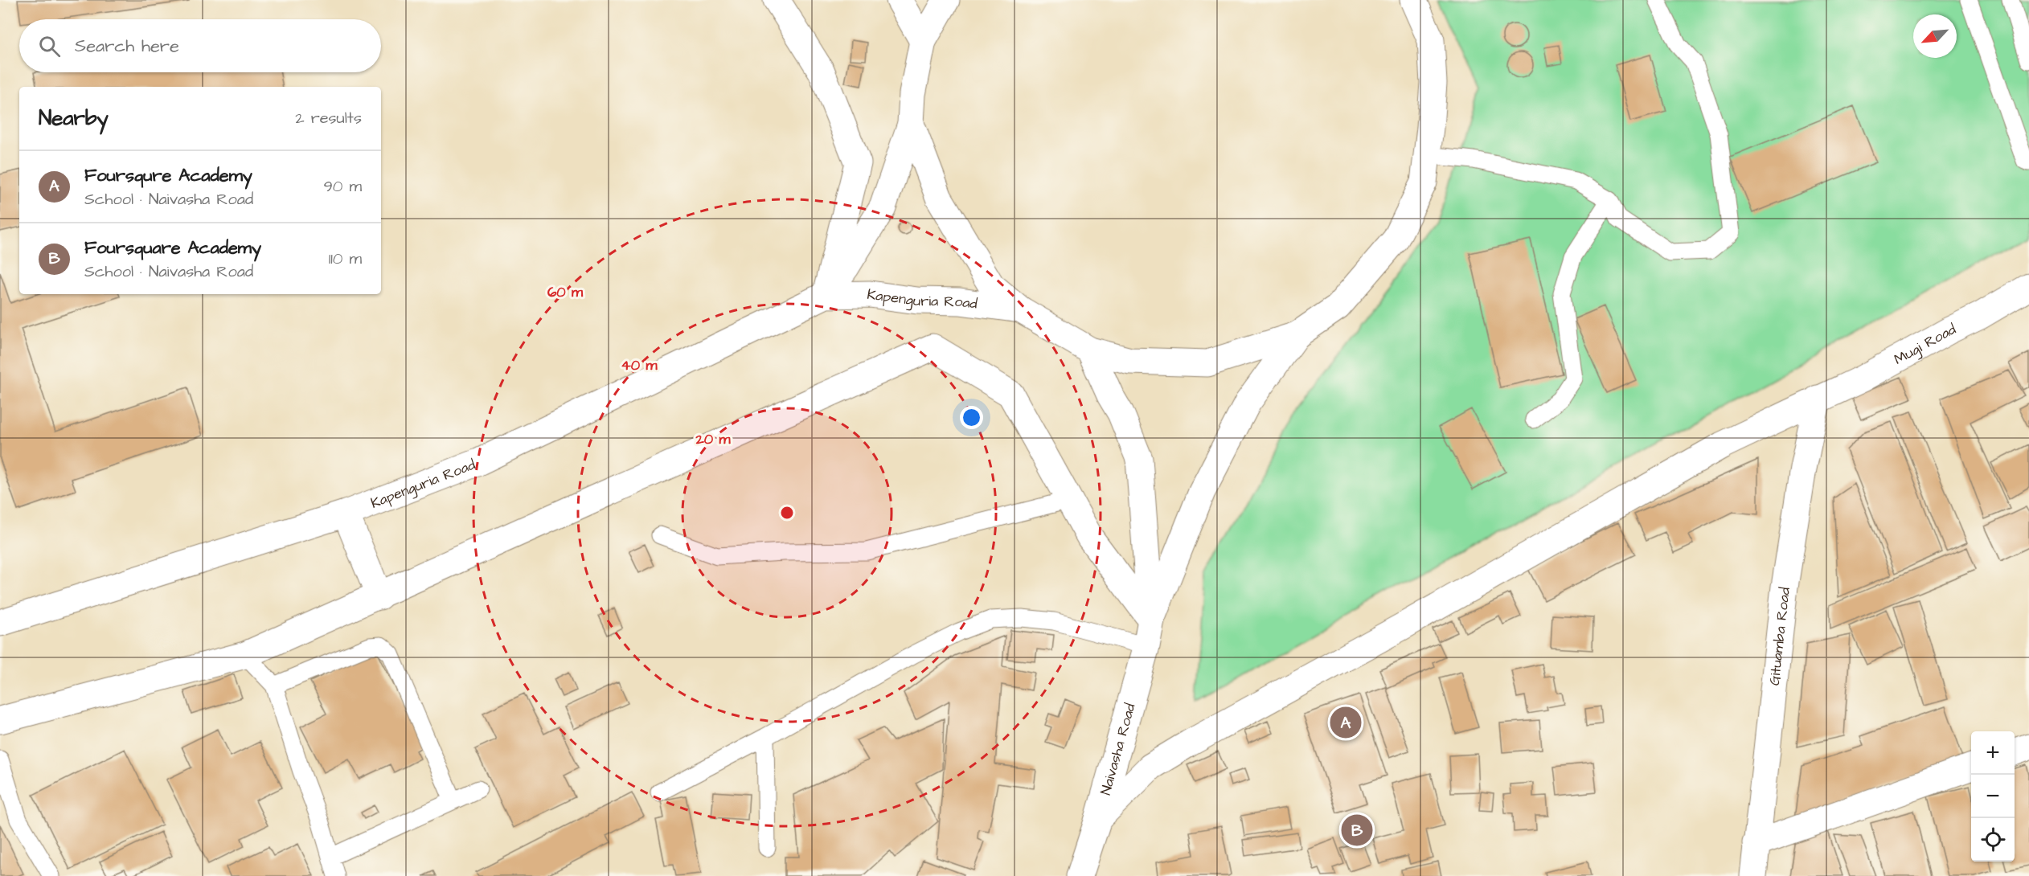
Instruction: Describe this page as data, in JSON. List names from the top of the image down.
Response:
{
  "streets": {
    "street": [
      "Kapenguria Road",
      "Mugi Road",
      "Gituamba Road",
      "Naivasha Road"
    ]
  },
  "crossings": [
    ["Mugi Road", "Gituamba Road"],
    ["Mugi Road", "Naivasha Road"]
  ],
  "north": "bottom left",
  "page": {
    "search": "Search here",
    "heading": ["Nearby", "2 results"],
    "list": [
      {
        "mark": "A",
        "name": "Foursqure Academy",
        "note": "School · Naivasha Road",
        "value": "90 m"
      },
      {
        "mark": "B",
        "name": "Foursquare Academy",
        "note": "School · Naivasha Road",
        "value": "110 m"
      }
    ],
    "pins": ["A", "B"],
    "map_buttons": ["+", "−"]
  },
  "rings": ["60 m", "40 m", "20 m"]
}
